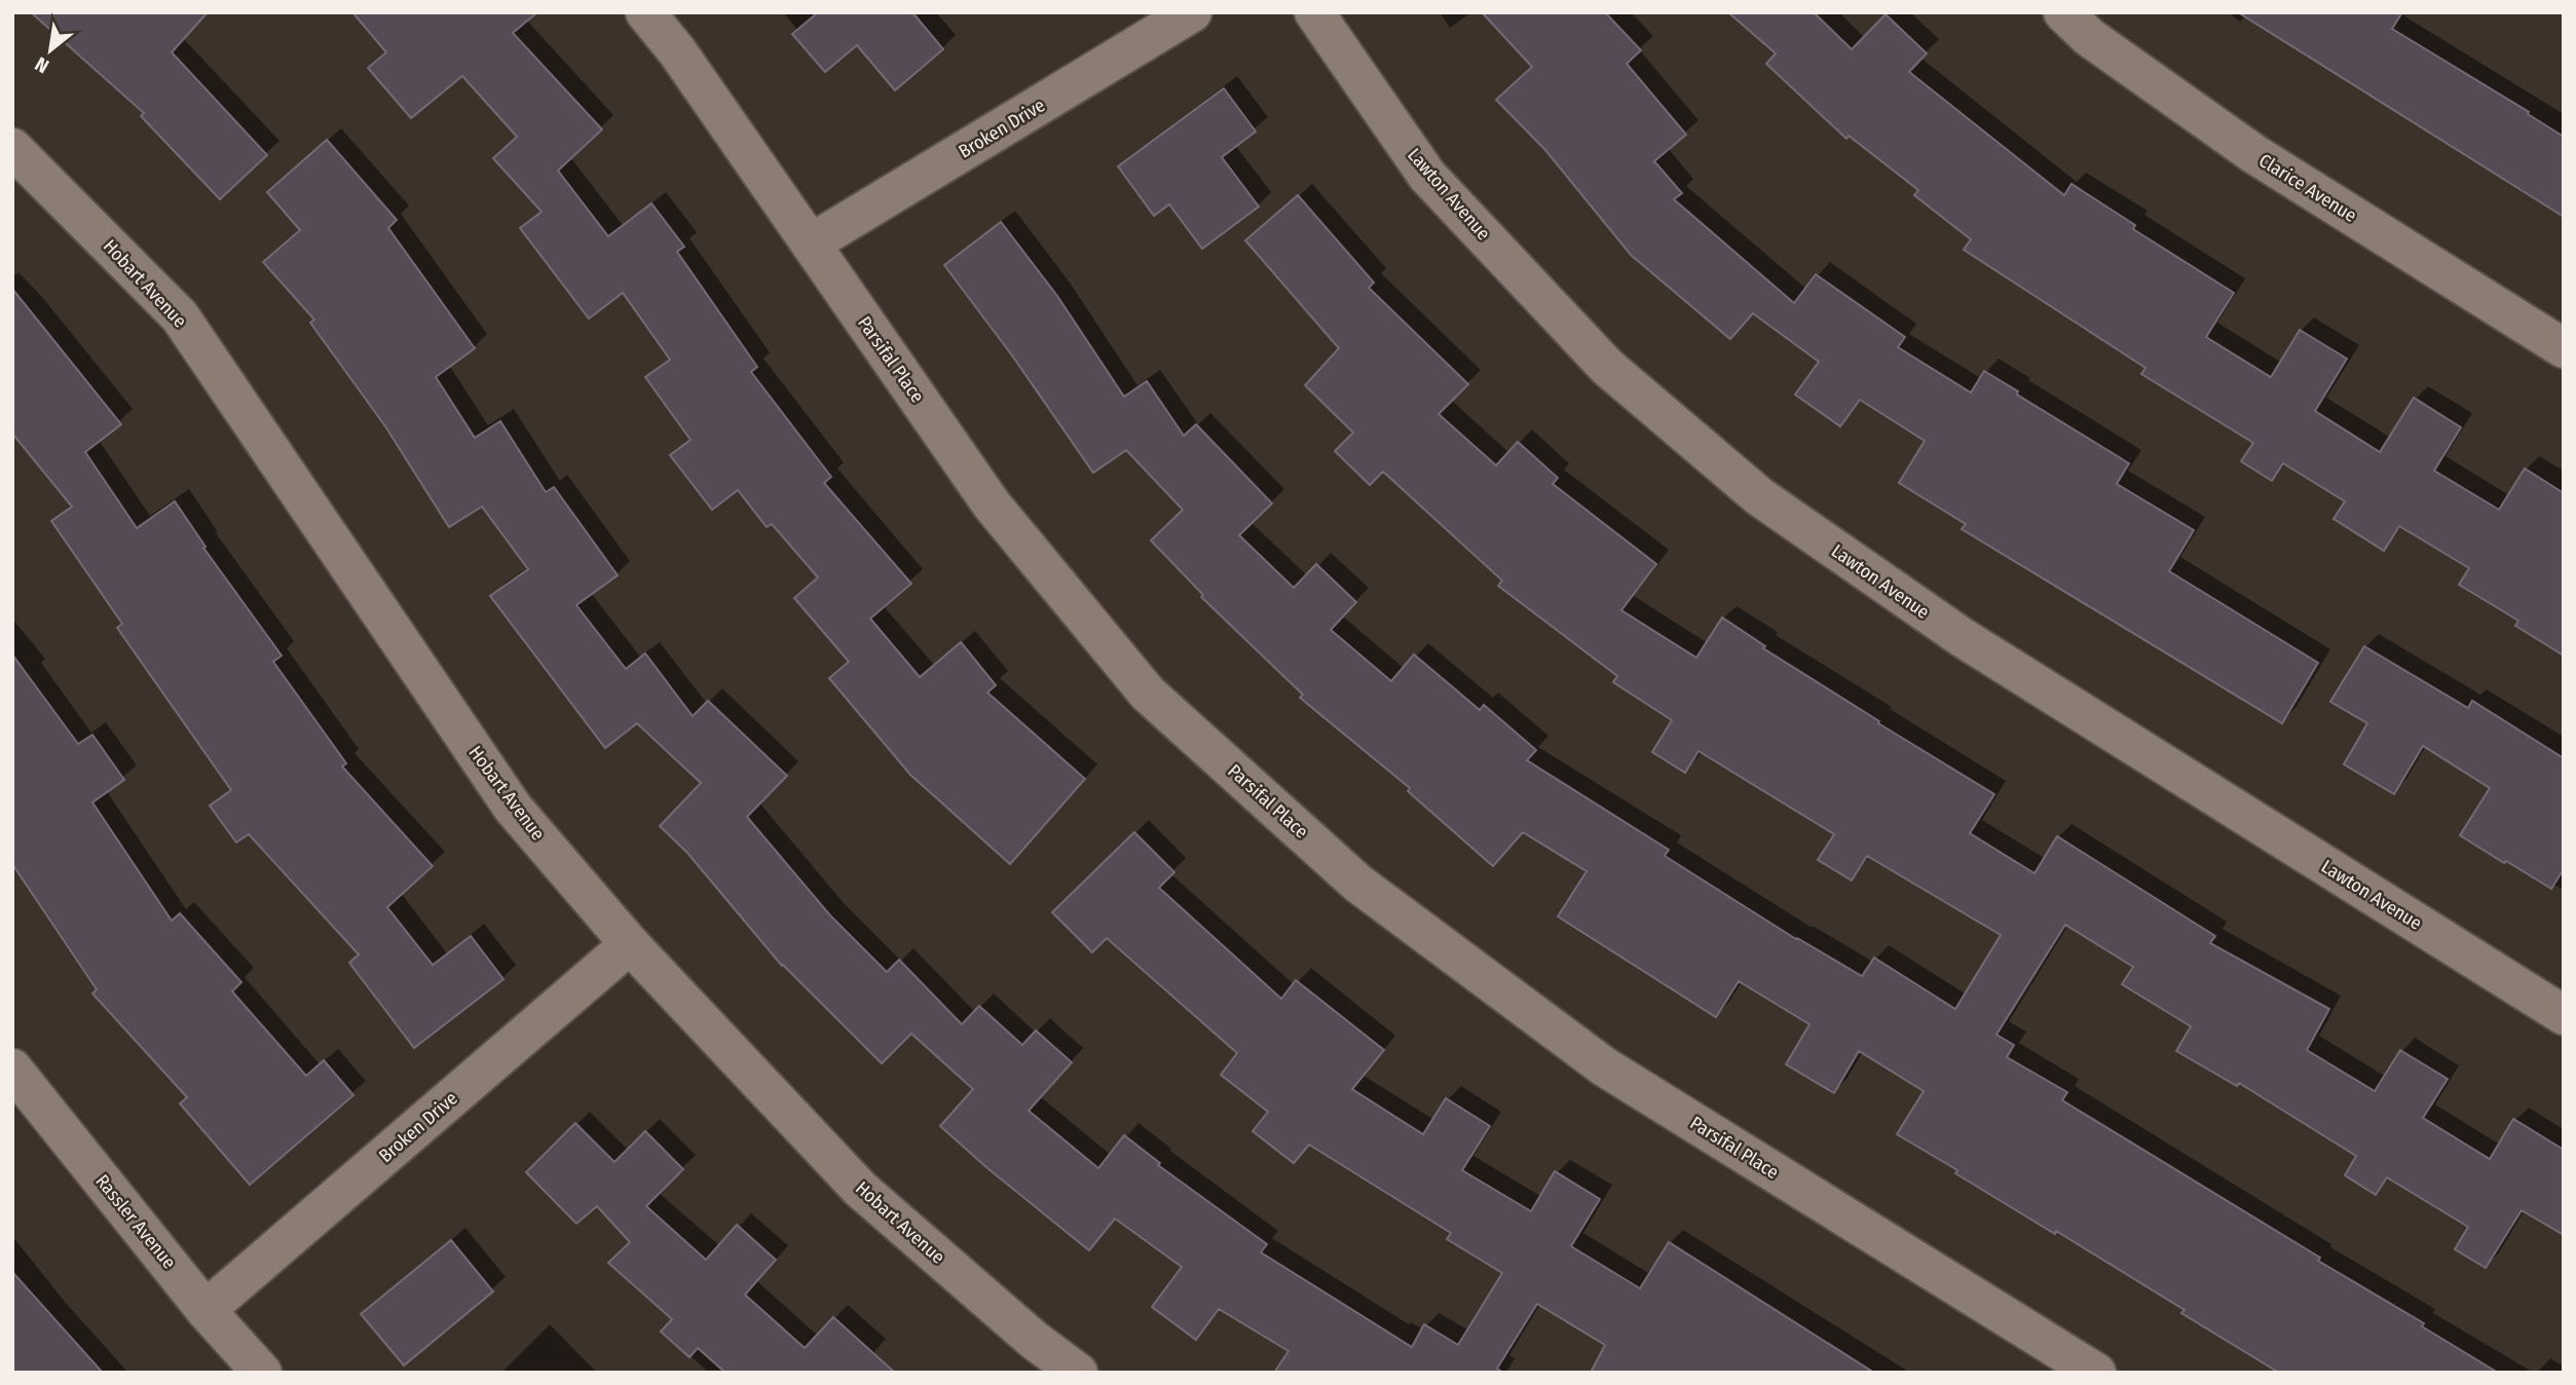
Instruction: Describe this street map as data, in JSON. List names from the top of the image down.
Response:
{
  "streets": {
    "street": [
      "Broken Drive",
      "Clarice Avenue",
      "Lawton Avenue",
      "Hobart Avenue",
      "Parsifal Place",
      "Rassler Avenue"
    ]
  },
  "crossings": [
    ["Broken Drive", "Hobart Avenue"],
    ["Broken Drive", "Parsifal Place"],
    ["Broken Drive", "Rassler Avenue"]
  ],
  "north": "bottom left"
}
